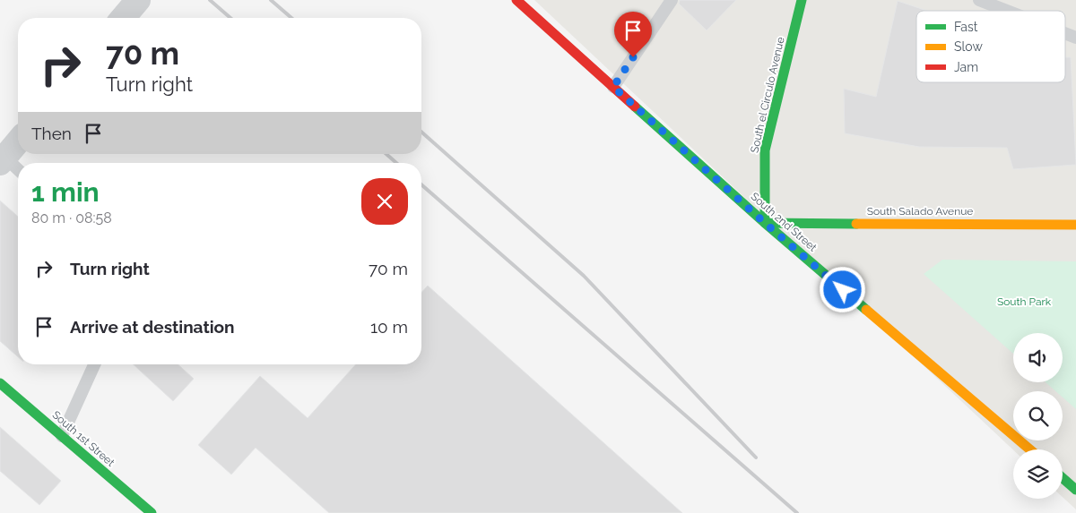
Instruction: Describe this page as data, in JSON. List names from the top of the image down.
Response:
{
  "streets": {
    "street": [
      "South el Circulo Avenue",
      "South Salado Avenue",
      "South 2nd Street",
      "South 1st Street"
    ]
  },
  "crossings": [
    ["South el Circulo Avenue", "South Salado Avenue"],
    ["South el Circulo Avenue", "South 2nd Street"],
    ["South Salado Avenue", "South 2nd Street"]
  ],
  "parks": ["South Park"],
  "legend": ["Fast", "Slow", "Jam"],
  "page": {
    "turn": ["70 m", "Turn right"],
    "then": "Then",
    "heading": ["1 min", "80 m · 08:58"],
    "list": [
      {
        "name": "Turn right",
        "value": "70 m"
      },
      {
        "name": "Arrive at destination",
        "value": "10 m"
      }
    ]
  }
}
